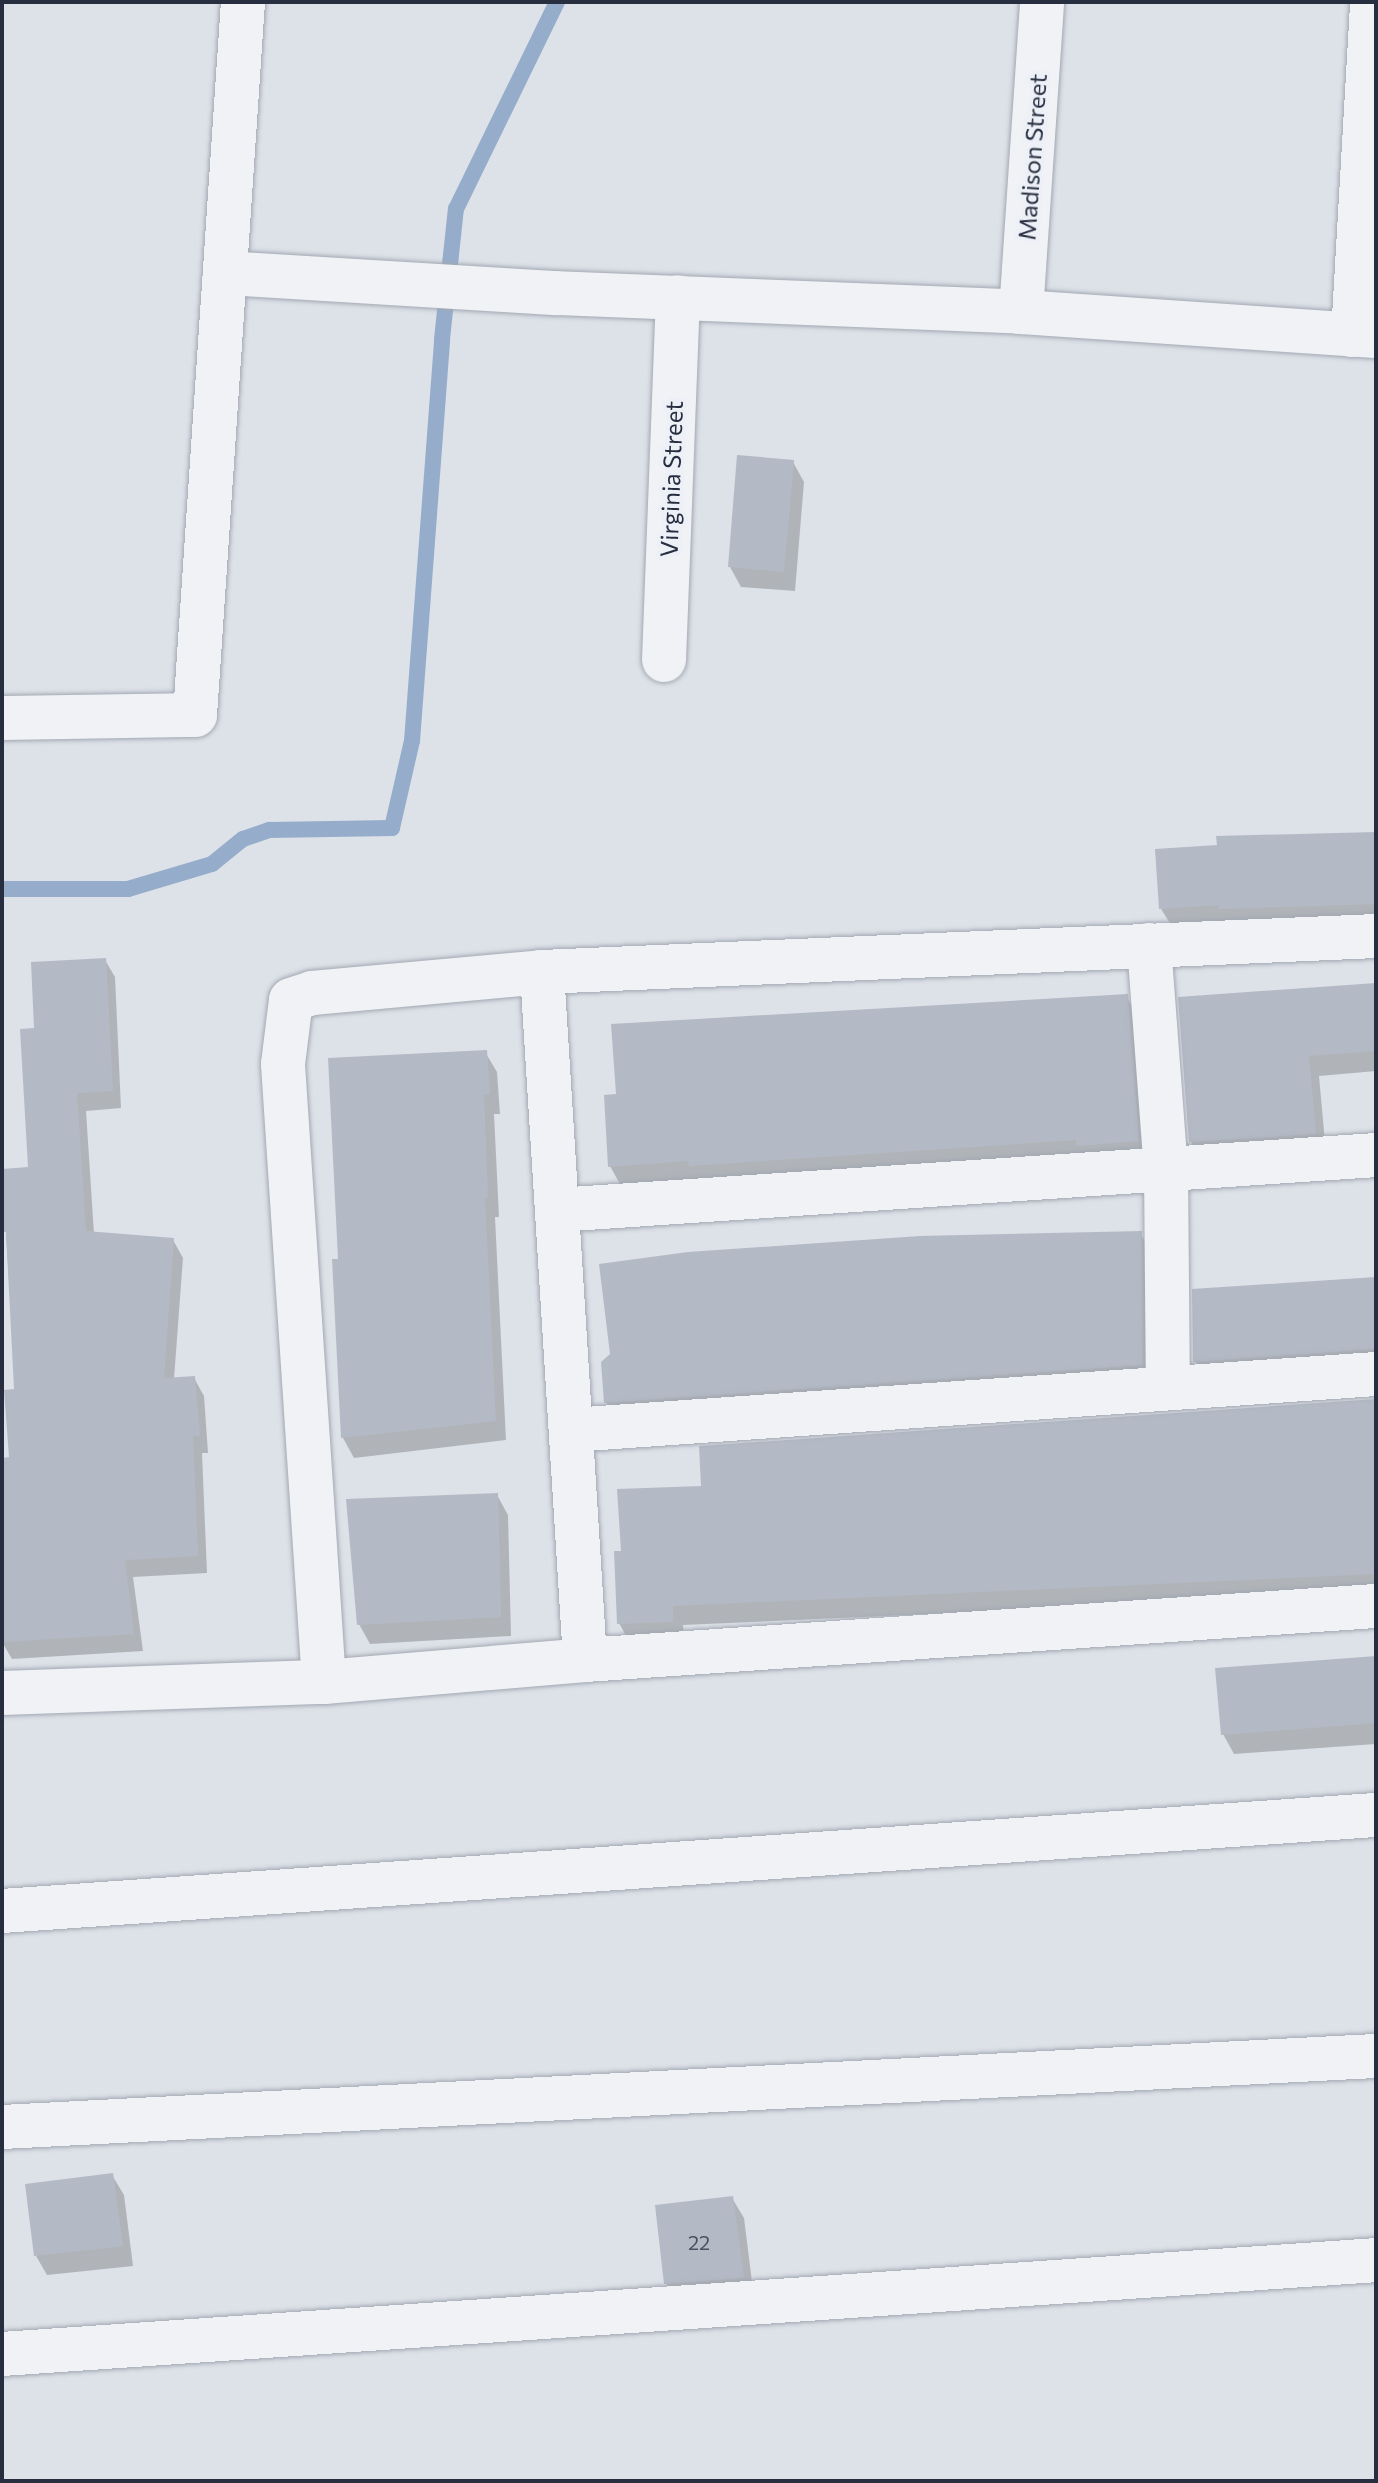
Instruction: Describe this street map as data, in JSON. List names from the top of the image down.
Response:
{
  "streets": {
    "street": ["Madison Street", "Virginia Street"]
  },
  "house_numbers": ["22"]
}
